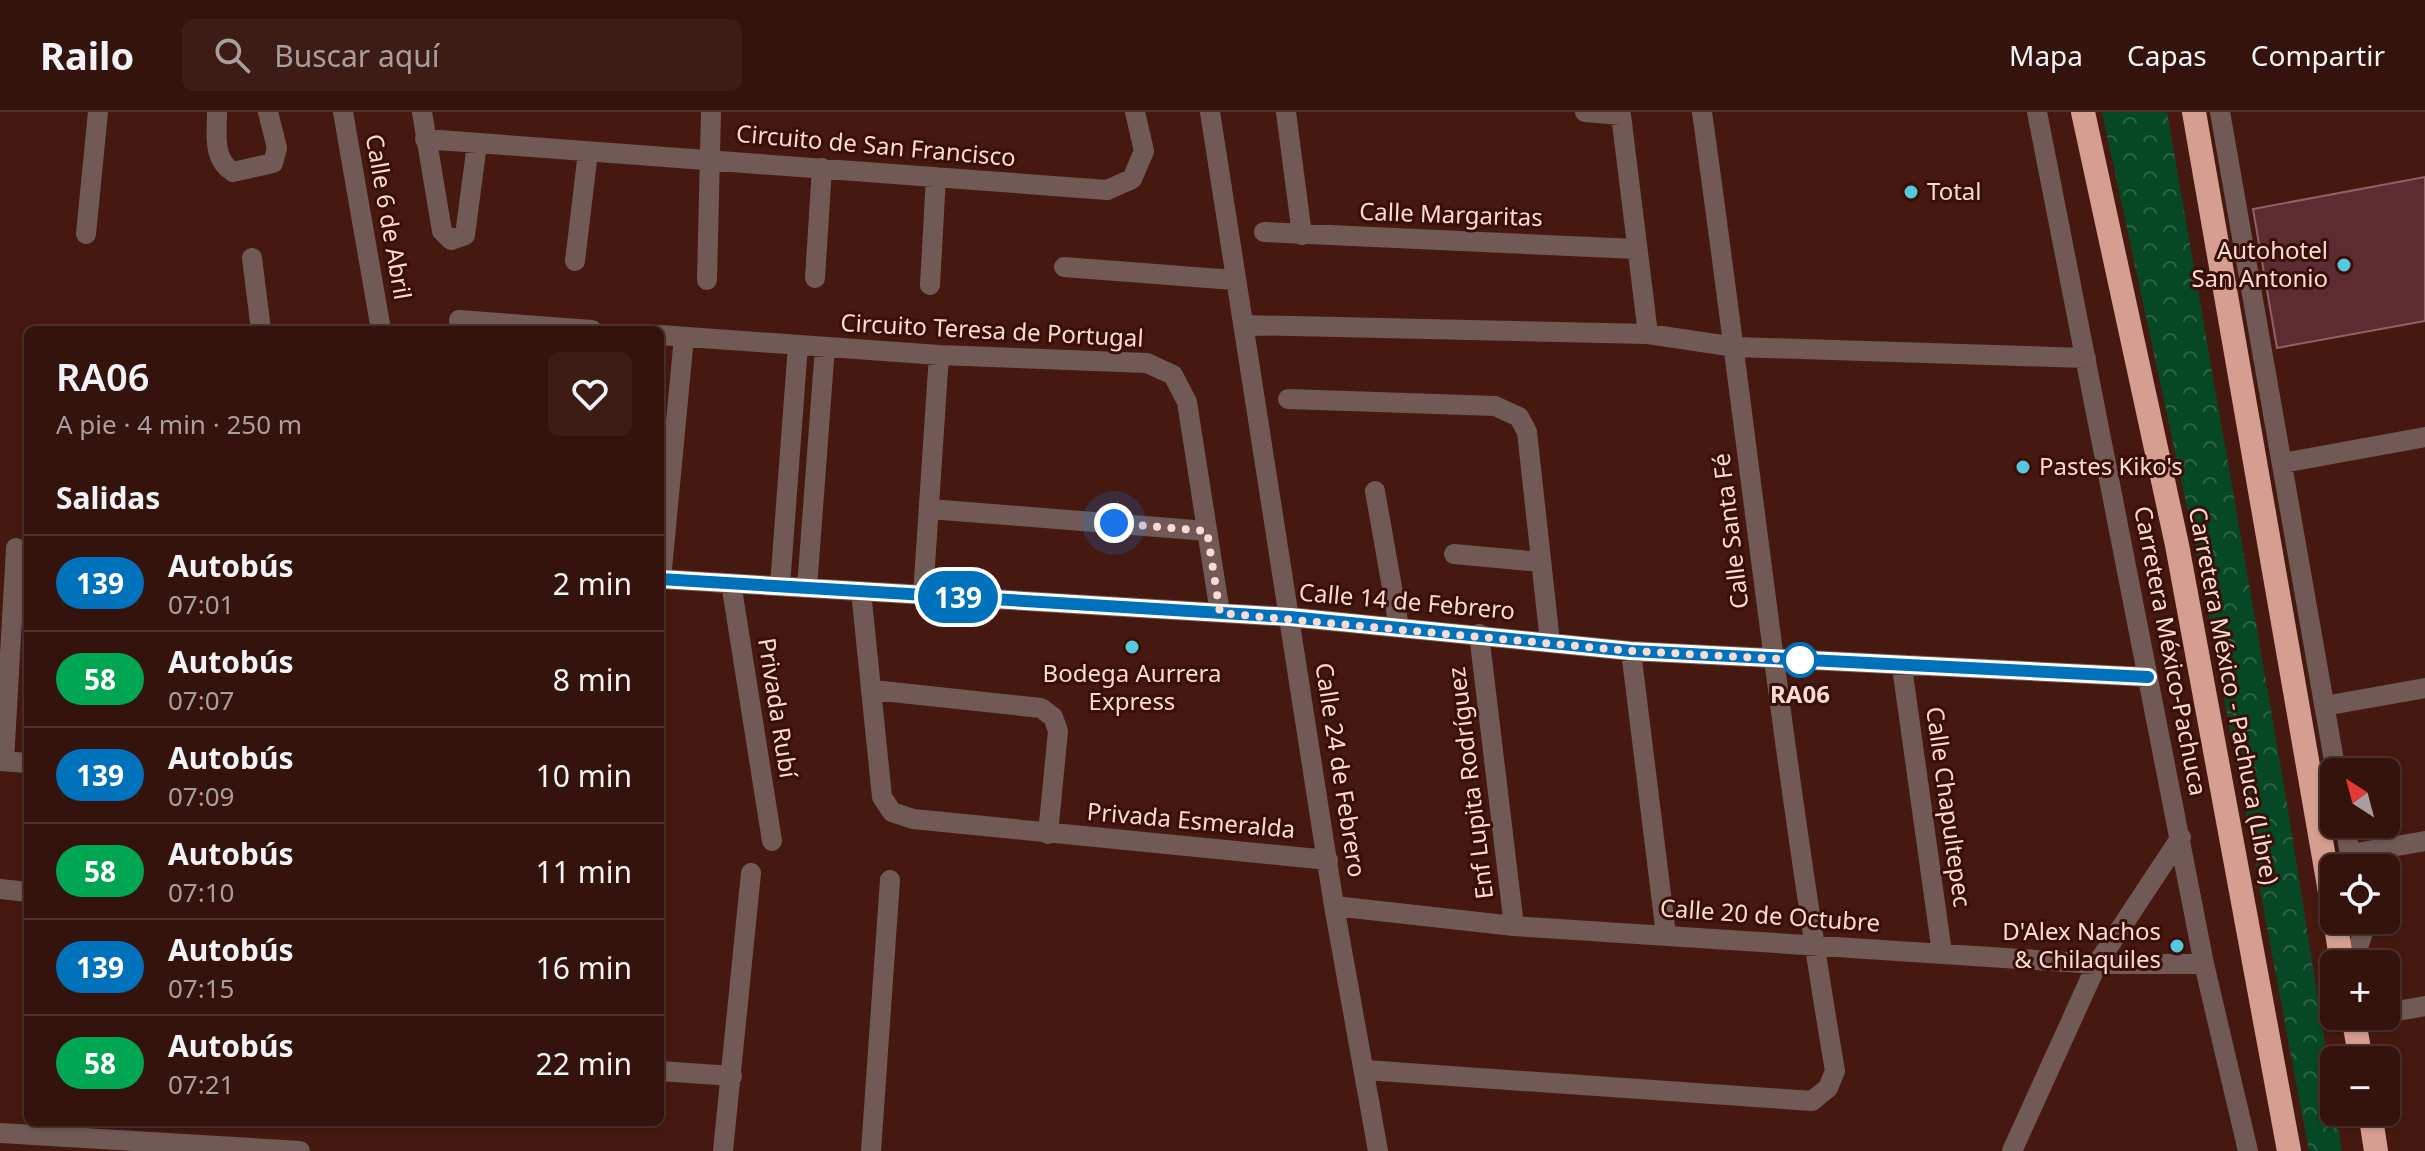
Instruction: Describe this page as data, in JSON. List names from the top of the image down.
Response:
{
  "streets": {
    "highway": ["Carretera México - Pachuca (Libre)"],
    "street": [
      "Circuito de San Francisco",
      "Calle Margaritas",
      "Calle 6 de Abril",
      "Circuito Teresa de Portugal",
      "Calle Santa Fé",
      "Calle 14 de Febrero",
      "Carretera México-Pachuca",
      "Privada Rubí",
      "Calle 24 de Febrero",
      "Enf Lupita Rodríguez",
      "Calle Chapultepec",
      "Privada Esmeralda",
      "Calle 20 de Octubre"
    ]
  },
  "crossings": [
    ["Circuito Teresa de Portugal", "Calle 14 de Febrero"],
    ["Calle Santa Fé", "Calle 14 de Febrero"],
    ["Calle Santa Fé", "Calle 24 de Febrero"],
    ["Calle Santa Fé", "Calle 20 de Octubre"],
    ["Calle 14 de Febrero", "Carretera México-Pachuca"],
    ["Calle 14 de Febrero", "Privada Rubí"],
    ["Calle 14 de Febrero", "Calle 24 de Febrero"],
    ["Calle 14 de Febrero", "Enf Lupita Rodríguez"],
    ["Calle 14 de Febrero", "Calle Chapultepec"],
    ["Calle 14 de Febrero", "Privada Esmeralda"],
    ["Carretera México-Pachuca", "Calle 20 de Octubre"],
    ["Calle 24 de Febrero", "Privada Esmeralda"],
    ["Calle 24 de Febrero", "Calle 20 de Octubre"],
    ["Enf Lupita Rodríguez", "Calle 20 de Octubre"],
    ["Calle Chapultepec", "Calle 20 de Octubre"]
  ],
  "places": [
    "Total",
    "Autohotel San Antonio",
    "Pastes Kiko's",
    "Bodega Aurrera Express",
    "RA06",
    "D'Alex Nachos & Chilaquiles"
  ],
  "lines": ["bus line 139"],
  "north": "top left",
  "page": {
    "header": "Railo",
    "search": "Buscar aquí",
    "nav": ["Mapa", "Capas", "Compartir"],
    "on_map": "139",
    "heading": [
      ["RA06", "A pie · 4 min · 250 m"],
      "Salidas"
    ],
    "list": [
      {
        "mark": "139",
        "name": "Autobús",
        "note": "07:01",
        "value": "2 min"
      },
      {
        "mark": "58",
        "name": "Autobús",
        "note": "07:07",
        "value": "8 min"
      },
      {
        "mark": "139",
        "name": "Autobús",
        "note": "07:09",
        "value": "10 min"
      },
      {
        "mark": "58",
        "name": "Autobús",
        "note": "07:10",
        "value": "11 min"
      },
      {
        "mark": "139",
        "name": "Autobús",
        "note": "07:15",
        "value": "16 min"
      },
      {
        "mark": "58",
        "name": "Autobús",
        "note": "07:21",
        "value": "22 min"
      }
    ],
    "map_buttons": ["+", "−"]
  }
}
